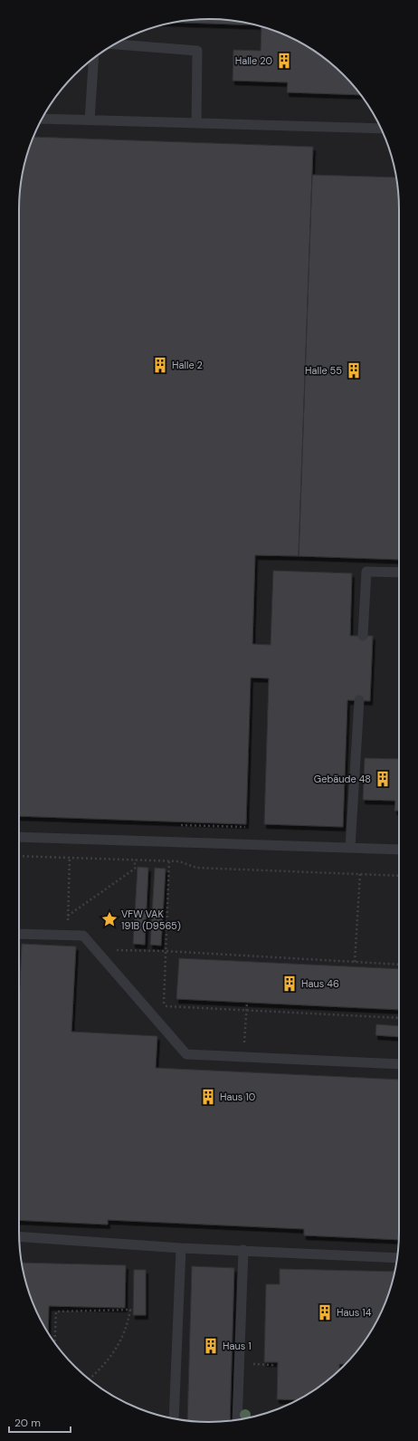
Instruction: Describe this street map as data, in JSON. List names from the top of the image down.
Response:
{
  "places": {
    "building": [
      "Halle 20",
      "Halle 2",
      "Halle 55",
      "Gebäude 48",
      "Haus 46",
      "Haus 10",
      "Haus 14",
      "Haus 1"
    ],
    "place": ["VFW VAK 191B (D9565)"]
  },
  "scale_bar": "20 m"
}
